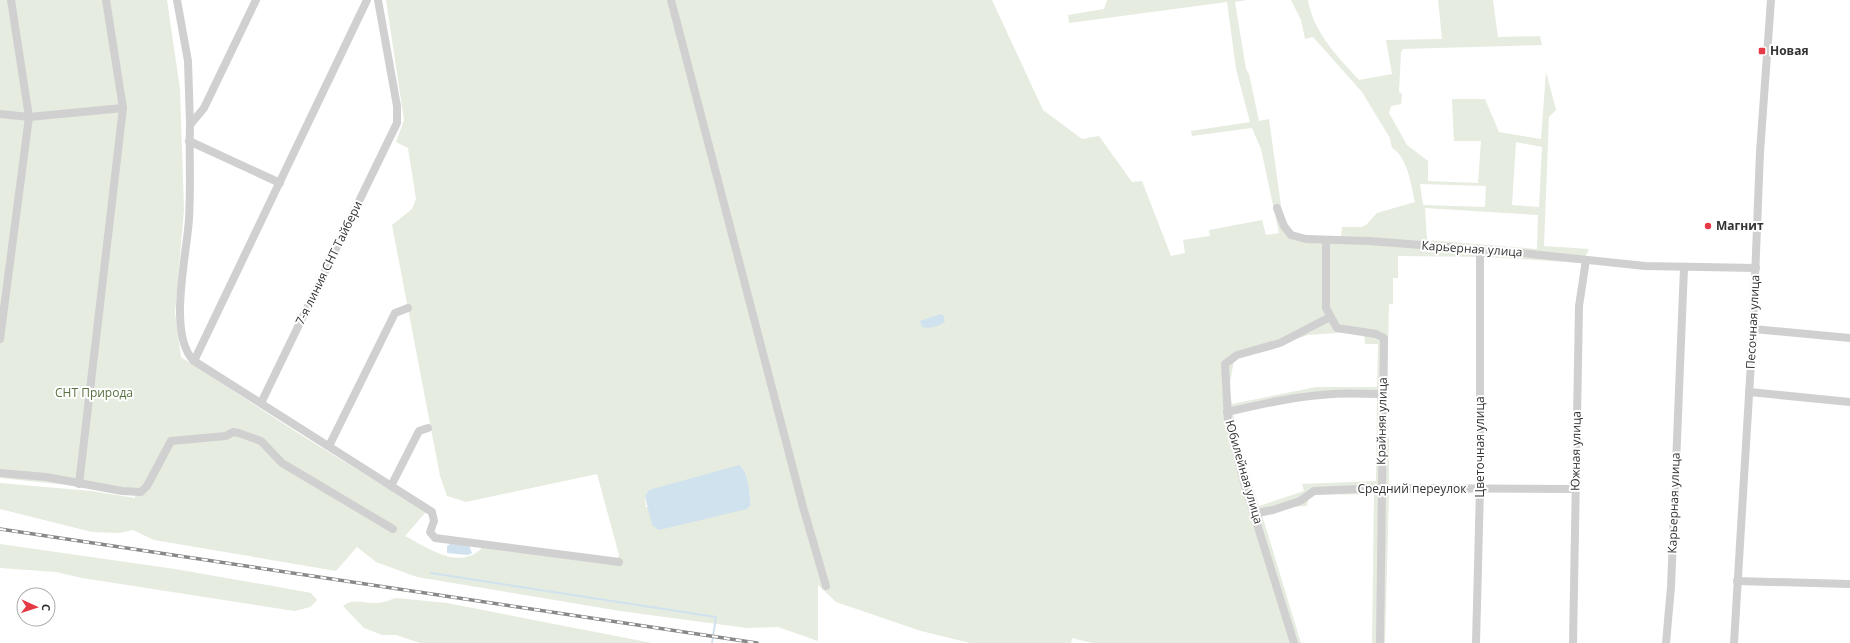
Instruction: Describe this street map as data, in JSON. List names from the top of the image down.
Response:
{
  "streets": {
    "street": [
      "Карьерная улица",
      "7-я линия СНТ Тайбери",
      "Песочная улица",
      "Крайняя улица",
      "Цветочная улица",
      "Южная улица",
      "Юбилейная улица",
      "Средний переулок"
    ]
  },
  "crossings": [
    ["Карьерная улица", "Песочная улица"],
    ["Карьерная улица", "Цветочная улица"],
    ["Карьерная улица", "Южная улица"],
    ["Крайняя улица", "Юбилейная улица"],
    ["Крайняя улица", "Средний переулок"],
    ["Цветочная улица", "Средний переулок"],
    ["Южная улица", "Средний переулок"],
    ["Юбилейная улица", "Средний переулок"]
  ],
  "parks": ["СНТ Природа"],
  "places": {
    "transit": ["Новая"],
    "other": ["Магнит"]
  },
  "north": "right"
}
